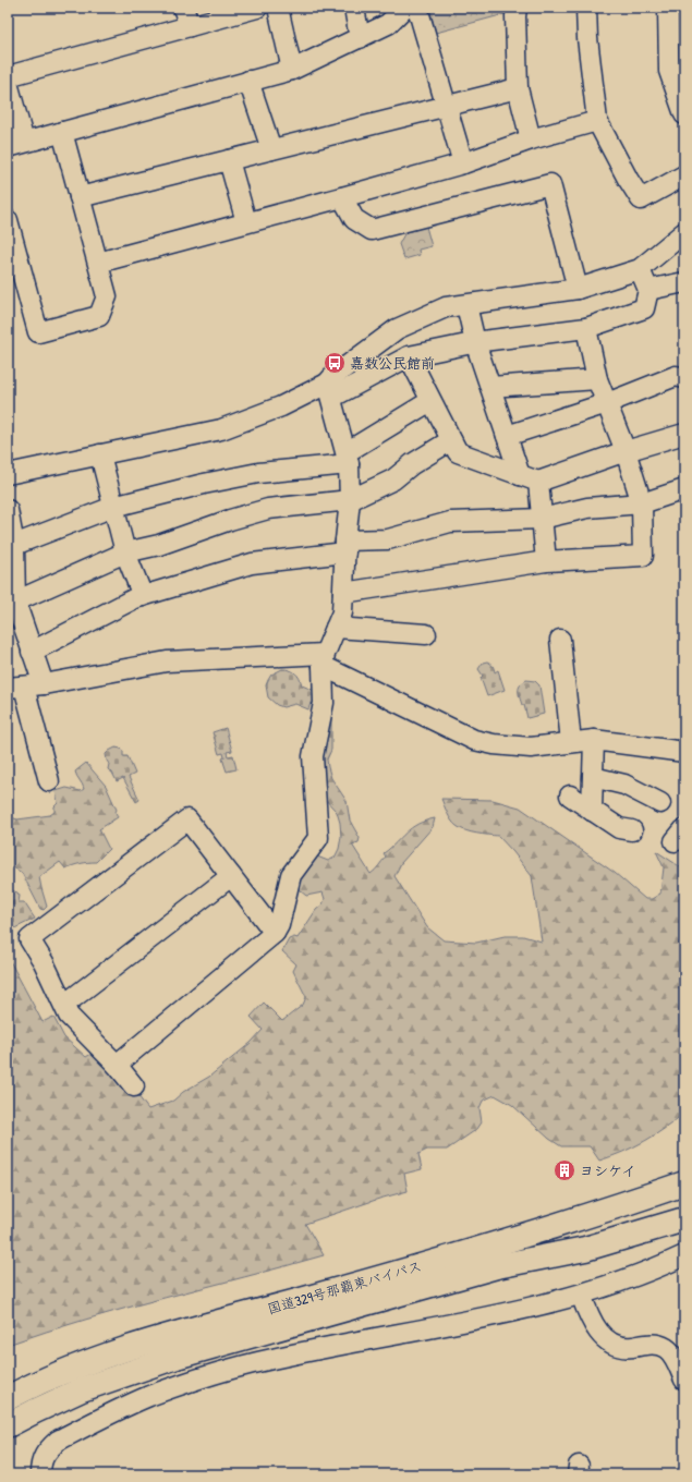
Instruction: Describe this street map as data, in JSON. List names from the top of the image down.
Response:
{
  "streets": {
    "highway": ["国道329号那覇東バイパス"]
  },
  "places": {
    "bus stop": ["嘉数公民館前"],
    "building": ["ヨシケイ"]
  }
}
